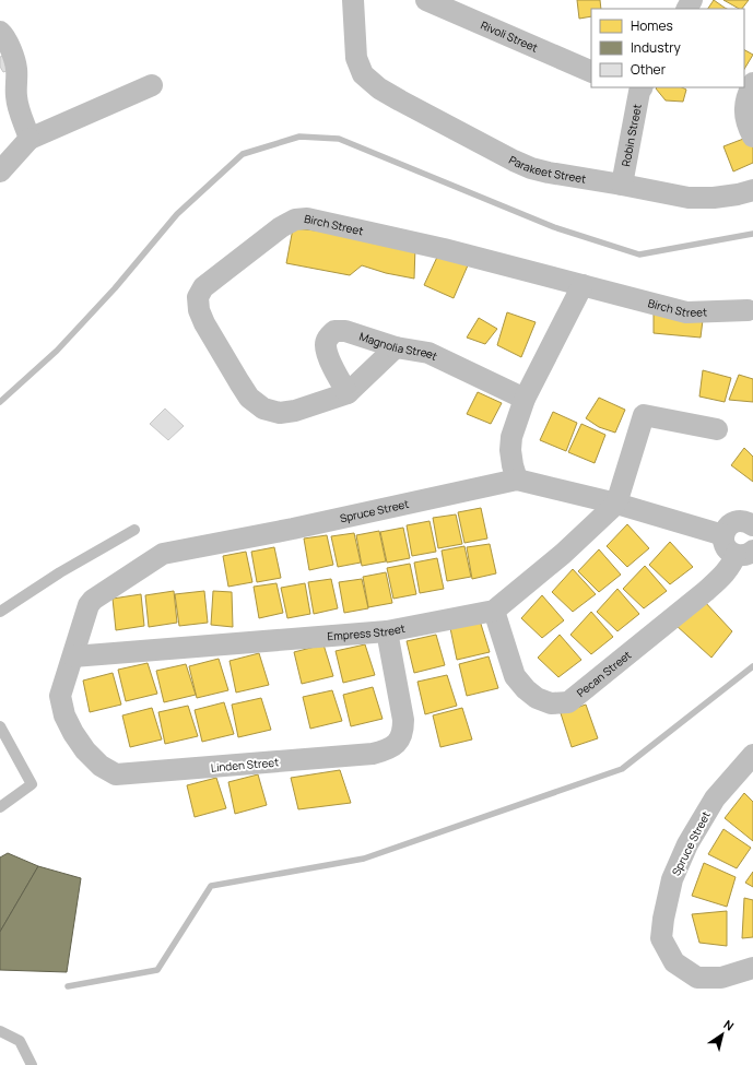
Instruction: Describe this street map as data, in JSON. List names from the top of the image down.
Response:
{
  "streets": {
    "street": [
      "Rivoli Street",
      "Robin Street",
      "Parakeet Street",
      "Birch Street",
      "Magnolia Street",
      "Spruce Street",
      "Empress Street",
      "Pecan Street",
      "Linden Street"
    ]
  },
  "crossings": [
    ["Robin Street", "Parakeet Street"],
    ["Birch Street", "Magnolia Street"],
    ["Spruce Street", "Empress Street"],
    ["Spruce Street", "Linden Street"],
    ["Empress Street", "Pecan Street"],
    ["Empress Street", "Linden Street"]
  ],
  "legend": ["Homes", "Industry", "Other"],
  "north": "top right"
}
